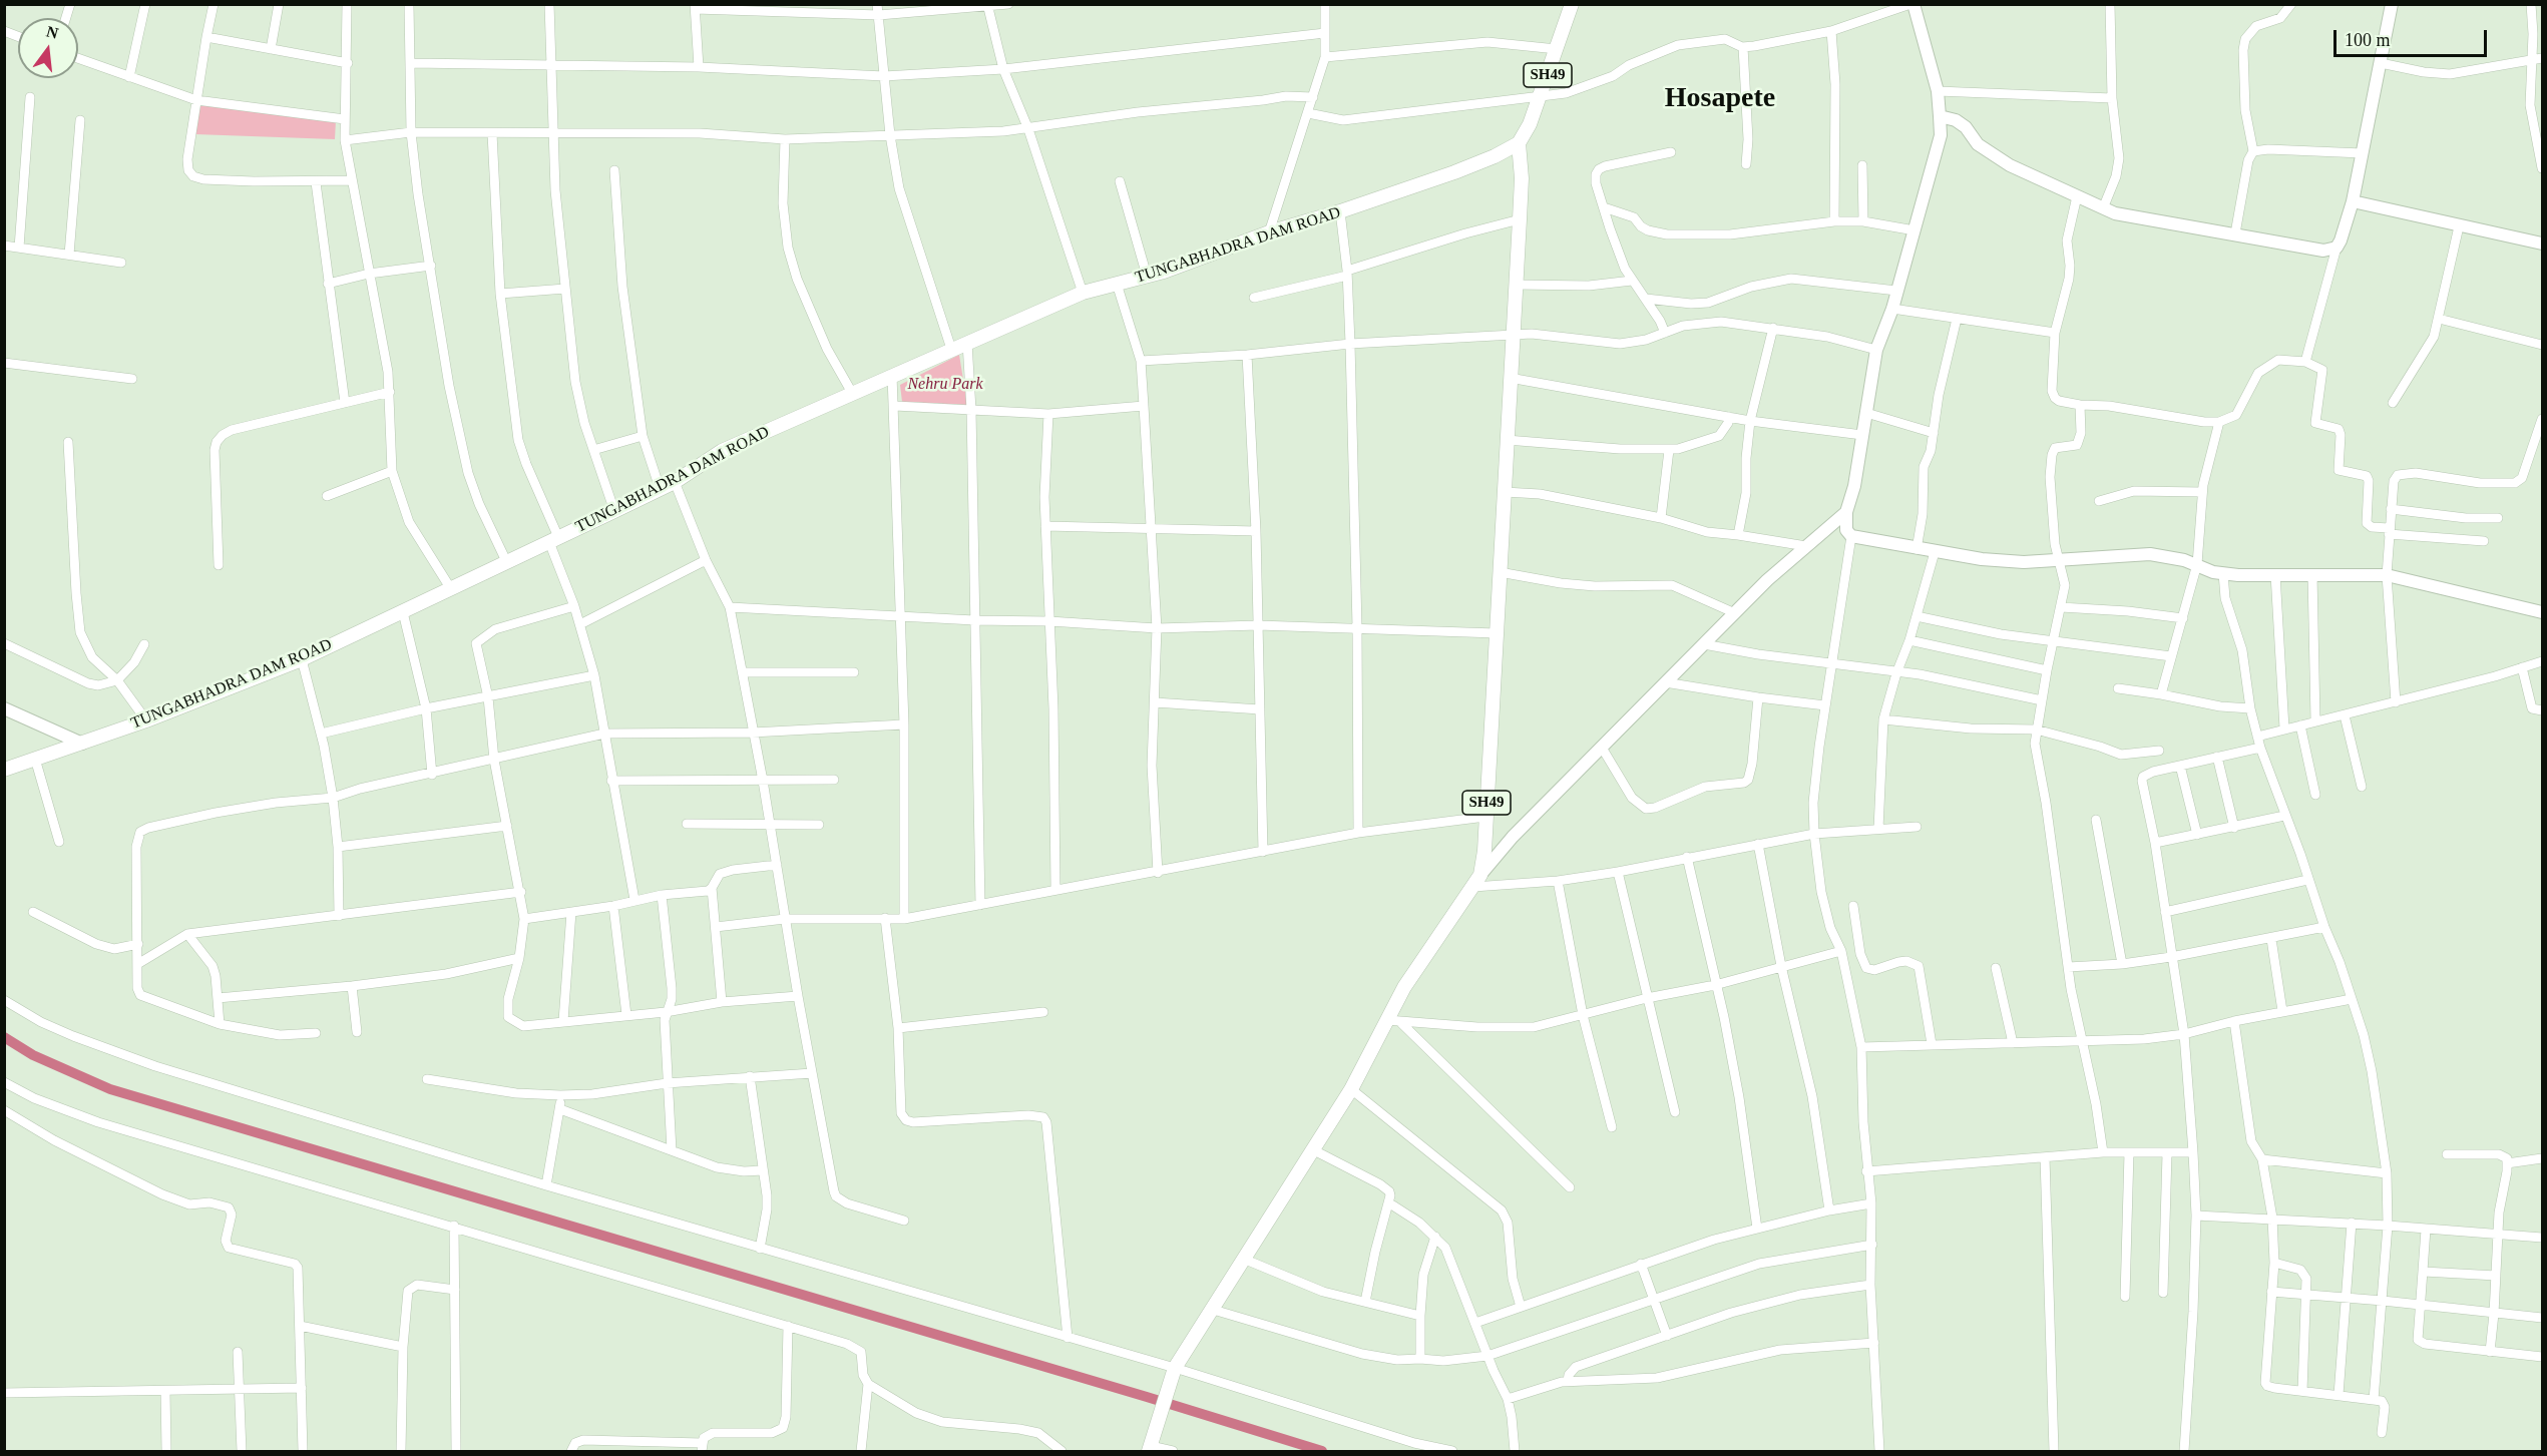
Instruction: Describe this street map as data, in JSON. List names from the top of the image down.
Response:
{
  "streets": {
    "main road": ["SH49", "TUNGABHADRA DAM ROAD"]
  },
  "crossings": [
    ["SH49", "TUNGABHADRA DAM ROAD"]
  ],
  "districts": ["Hosapete"],
  "parks": ["Nehru Park"],
  "scale_bar": "100 m",
  "north": "top"
}
